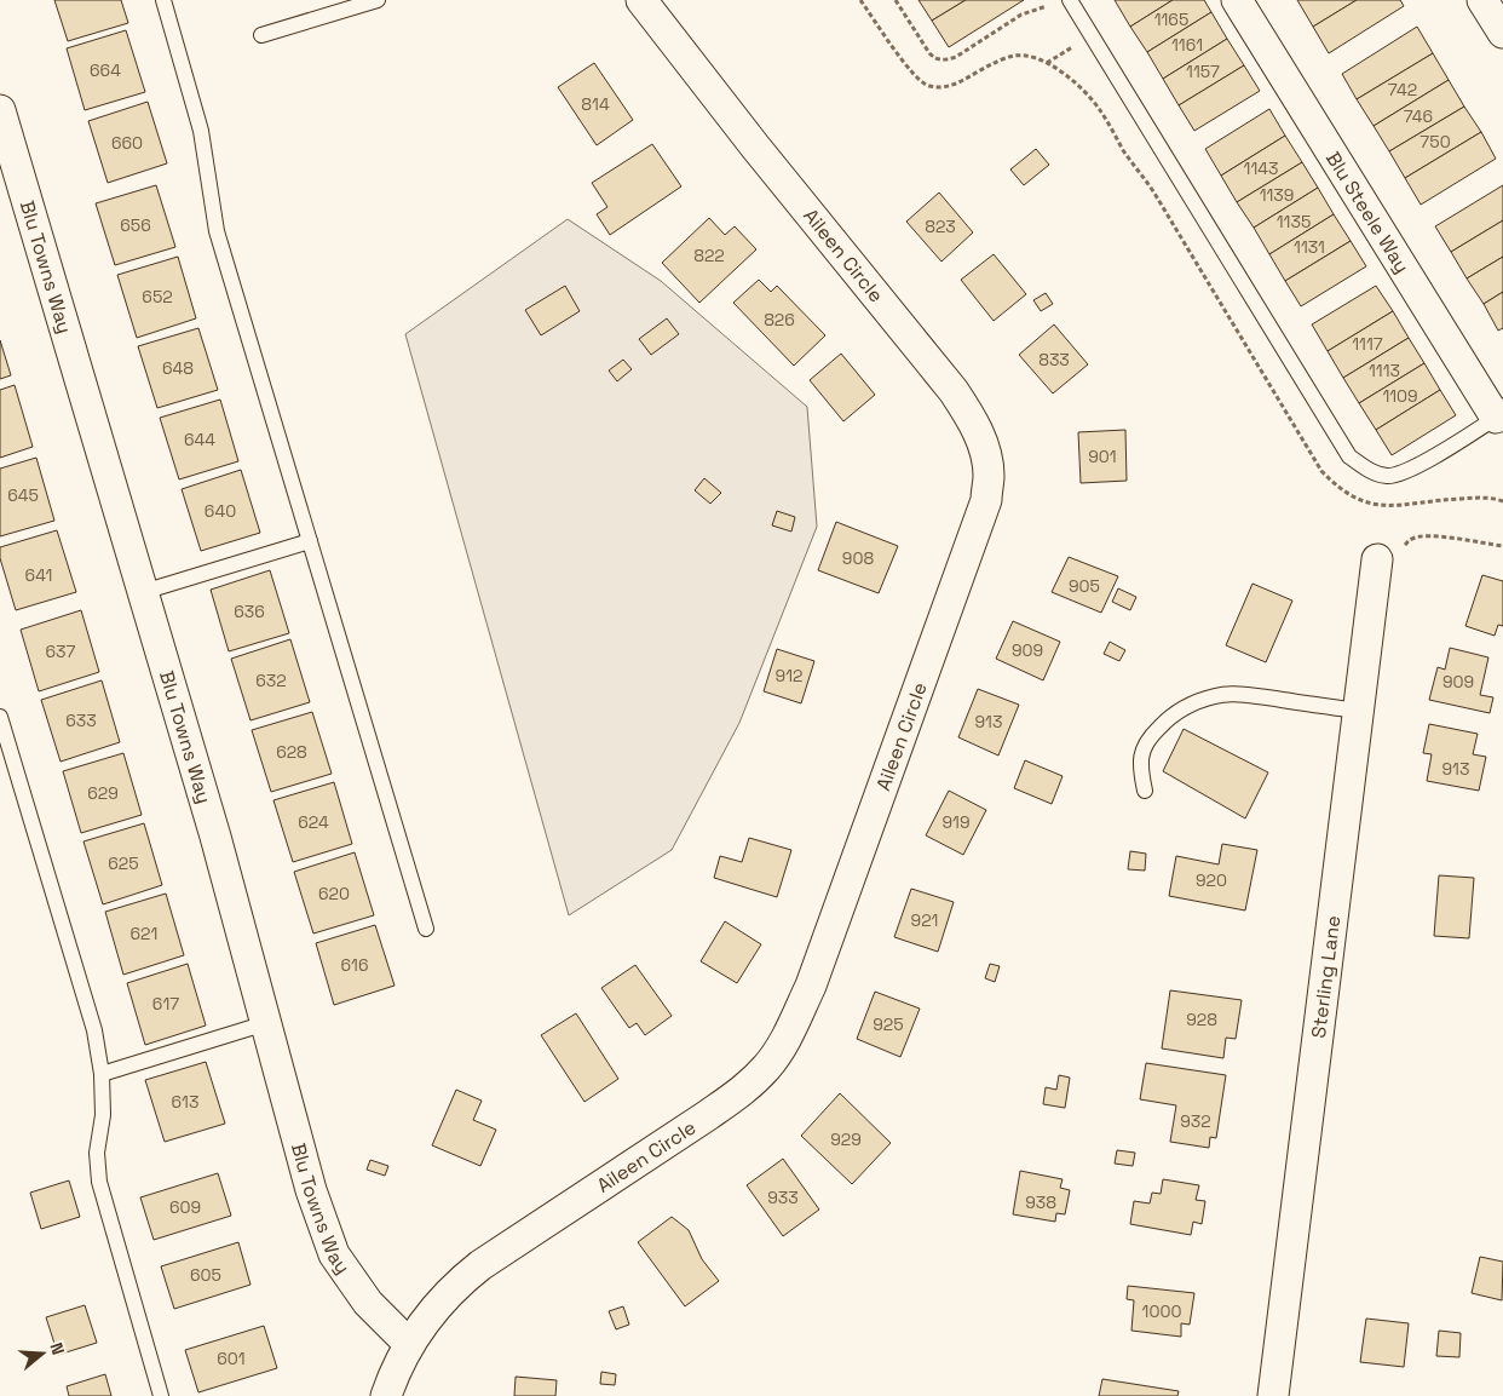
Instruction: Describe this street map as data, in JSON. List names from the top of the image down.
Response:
{
  "streets": {
    "street": [
      "Blu Steele Way",
      "Aileen Circle",
      "Blu Towns Way",
      "Sterling Lane"
    ]
  },
  "crossings": [
    ["Aileen Circle", "Blu Towns Way"]
  ],
  "house_numbers": [
    "1165",
    "1161",
    "664",
    "1157",
    "742",
    "814",
    "746",
    "750",
    "660",
    "1143",
    "1139",
    "1135",
    "656",
    "823",
    "1131",
    "822",
    "652",
    "826",
    "1117",
    "833",
    "648",
    "1113",
    "1109",
    "644",
    "901",
    "645",
    "640",
    "908",
    "641",
    "905",
    "636",
    "909",
    "637",
    "912",
    "632",
    "909",
    "633",
    "913",
    "628",
    "913",
    "629",
    "624",
    "919",
    "625",
    "920",
    "620",
    "921",
    "621",
    "616",
    "617",
    "928",
    "925",
    "613",
    "932",
    "929",
    "933",
    "938",
    "609",
    "605",
    "1000",
    "601"
  ],
  "north": "right"
}
